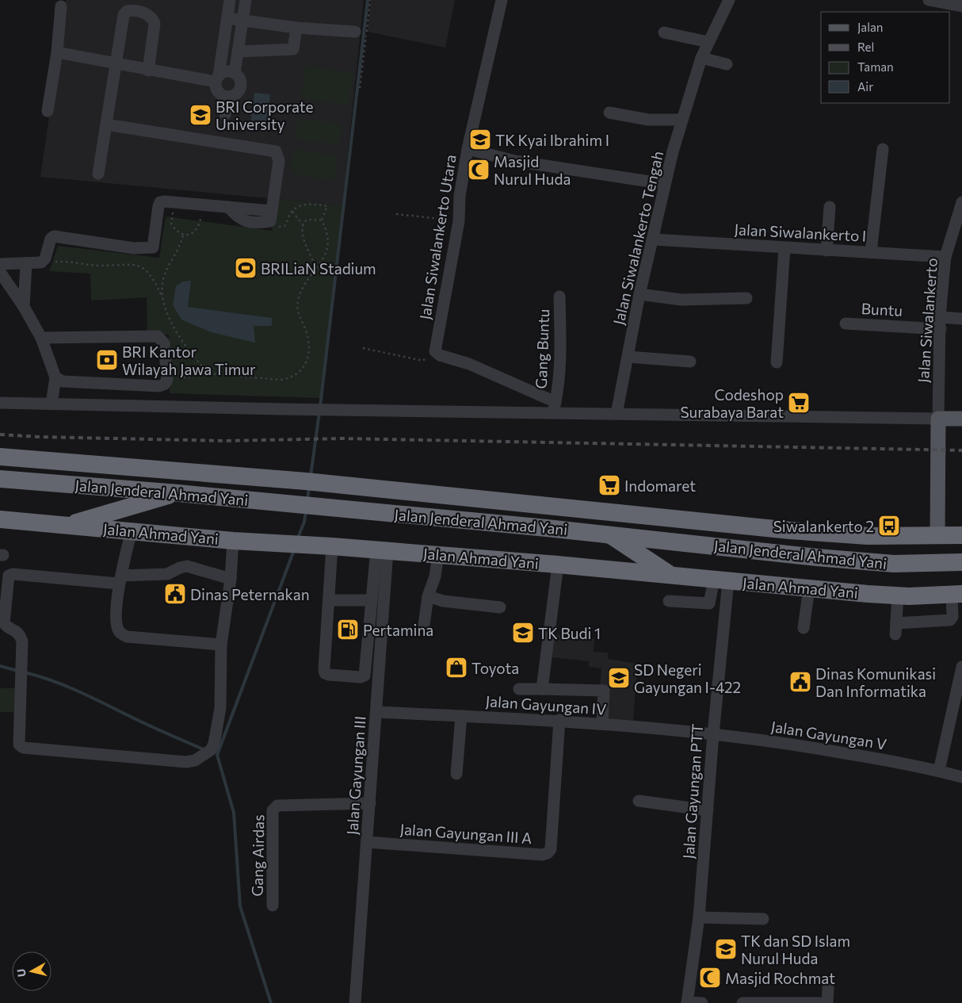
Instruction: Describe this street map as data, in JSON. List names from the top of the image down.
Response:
{
  "streets": {
    "highway": ["Jalan Jenderal Ahmad Yani", "Jalan Ahmad Yani"],
    "street": [
      "Jalan Siwalankerto I",
      "Jalan Siwalankerto Utara",
      "Jalan Siwalankerto Tengah",
      "Buntu",
      "Jalan Siwalankerto",
      "Gang Buntu",
      "Jalan Gayungan IV",
      "Jalan Gayungan V",
      "Jalan Gayungan III",
      "Jalan Gayungan PTT",
      "Jalan Gayungan III A",
      "Gang Airdas"
    ]
  },
  "crossings": [
    ["Jalan Siwalankerto I", "Jalan Siwalankerto Tengah"],
    ["Jalan Siwalankerto I", "Jalan Siwalankerto"],
    ["Buntu", "Jalan Siwalankerto"],
    ["Jalan Ahmad Yani", "Jalan Gayungan III"],
    ["Jalan Ahmad Yani", "Jalan Gayungan PTT"],
    ["Jalan Gayungan IV", "Jalan Gayungan V"],
    ["Jalan Gayungan IV", "Jalan Gayungan III"],
    ["Jalan Gayungan IV", "Jalan Gayungan PTT"],
    ["Jalan Gayungan IV", "Jalan Gayungan III A"],
    ["Jalan Gayungan V", "Jalan Gayungan PTT"],
    ["Jalan Gayungan III", "Jalan Gayungan III A"],
    ["Jalan Gayungan III", "Gang Airdas"]
  ],
  "places": {
    "school or university": [
      "BRI Corporate University",
      "TK Kyai Ibrahim I",
      "TK Budi 1",
      "SD Negeri Gayungan I-422",
      "TK dan SD Islam Nurul Huda"
    ],
    "mosque": ["Masjid Nurul Huda", "Masjid Rochmat"],
    "sports": ["BRILiaN Stadium"],
    "bank": ["BRI Kantor Wilayah Jawa Timur"],
    "supermarket": ["Codeshop Surabaya Barat", "Indomaret"],
    "bus stop": ["Siwalankerto 2"],
    "public building": ["Dinas Peternakan", "Dinas Komunikasi Dan Informatika"],
    "fuel station": ["Pertamina"],
    "shop": ["Toyota"]
  },
  "legend": [
    "Jalan",
    "Rel",
    "Taman",
    "Air"
  ],
  "north": "left"
}
